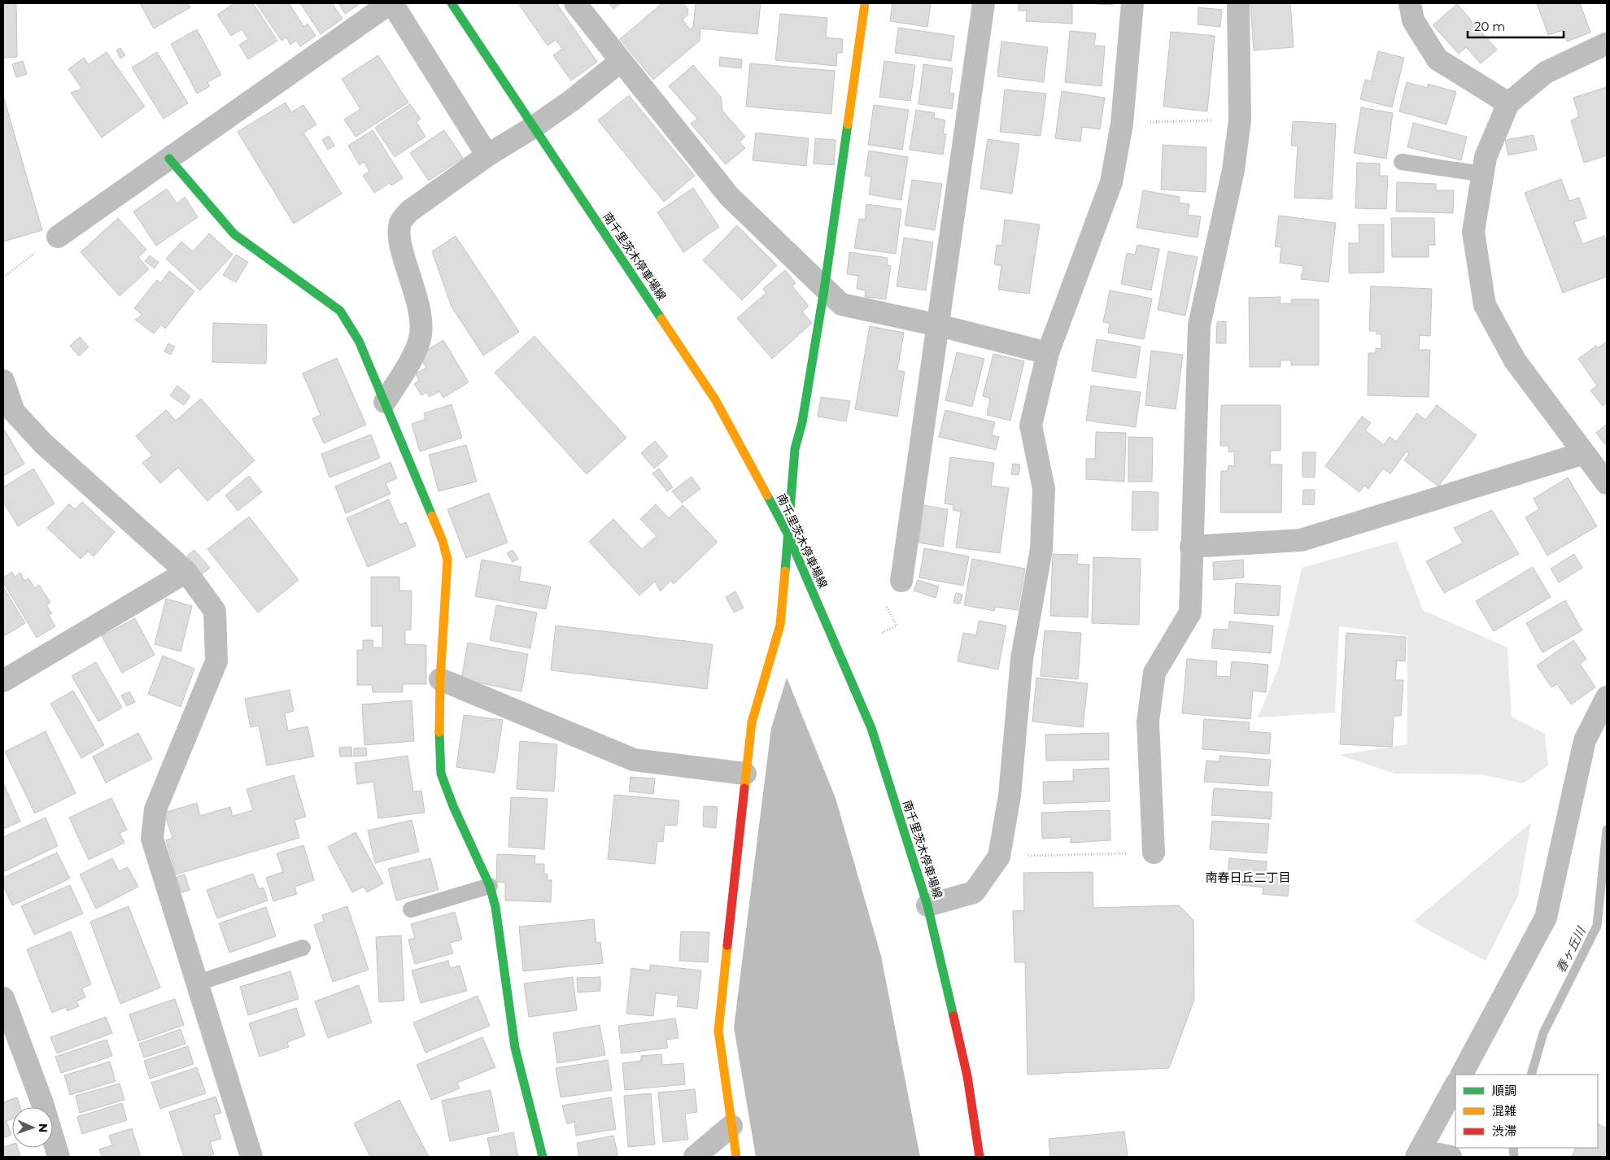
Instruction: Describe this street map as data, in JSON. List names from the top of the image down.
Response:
{
  "streets": {
    "street": ["南千里茨木停車場線"]
  },
  "districts": ["南春日丘二丁目"],
  "water": ["春ヶ丘川"],
  "legend": ["順調", "混雑", "渋滞"],
  "scale_bar": "20 m",
  "north": "right"
}
